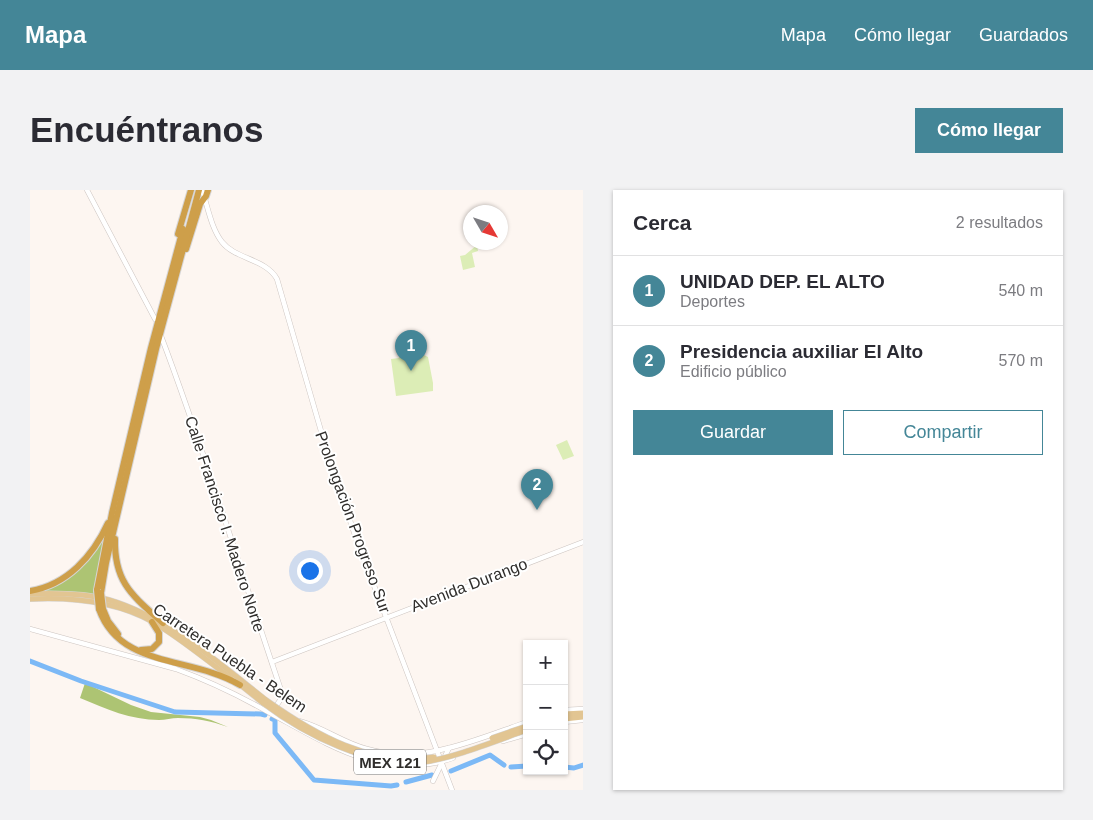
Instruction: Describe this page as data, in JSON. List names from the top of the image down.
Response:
{
  "streets": {
    "main road": ["Carretera Puebla - Belem", "MEX 121"],
    "street": ["Prolongación Progreso Sur", "Calle Francisco I. Madero Norte", "Avenida Durango"]
  },
  "crossings": [
    ["Prolongación Progreso Sur", "Avenida Durango"],
    ["Prolongación Progreso Sur", "Carretera Puebla - Belem"],
    ["Calle Francisco I. Madero Norte", "Avenida Durango"]
  ],
  "north": "bottom right",
  "page": {
    "header": "Mapa",
    "nav": ["Mapa", "Cómo llegar", "Guardados"],
    "buttons": [
      "Cómo llegar",
      ["Guardar", "Compartir"]
    ],
    "title": "Encuéntranos",
    "heading": ["Cerca", "2 resultados"],
    "list": [
      {
        "mark": "1",
        "name": "UNIDAD DEP. EL ALTO",
        "note": "Deportes",
        "value": "540 m"
      },
      {
        "mark": "2",
        "name": "Presidencia auxiliar El Alto",
        "note": "Edificio público",
        "value": "570 m"
      }
    ],
    "pins": ["1", "2"],
    "map_buttons": ["+", "−"]
  }
}
